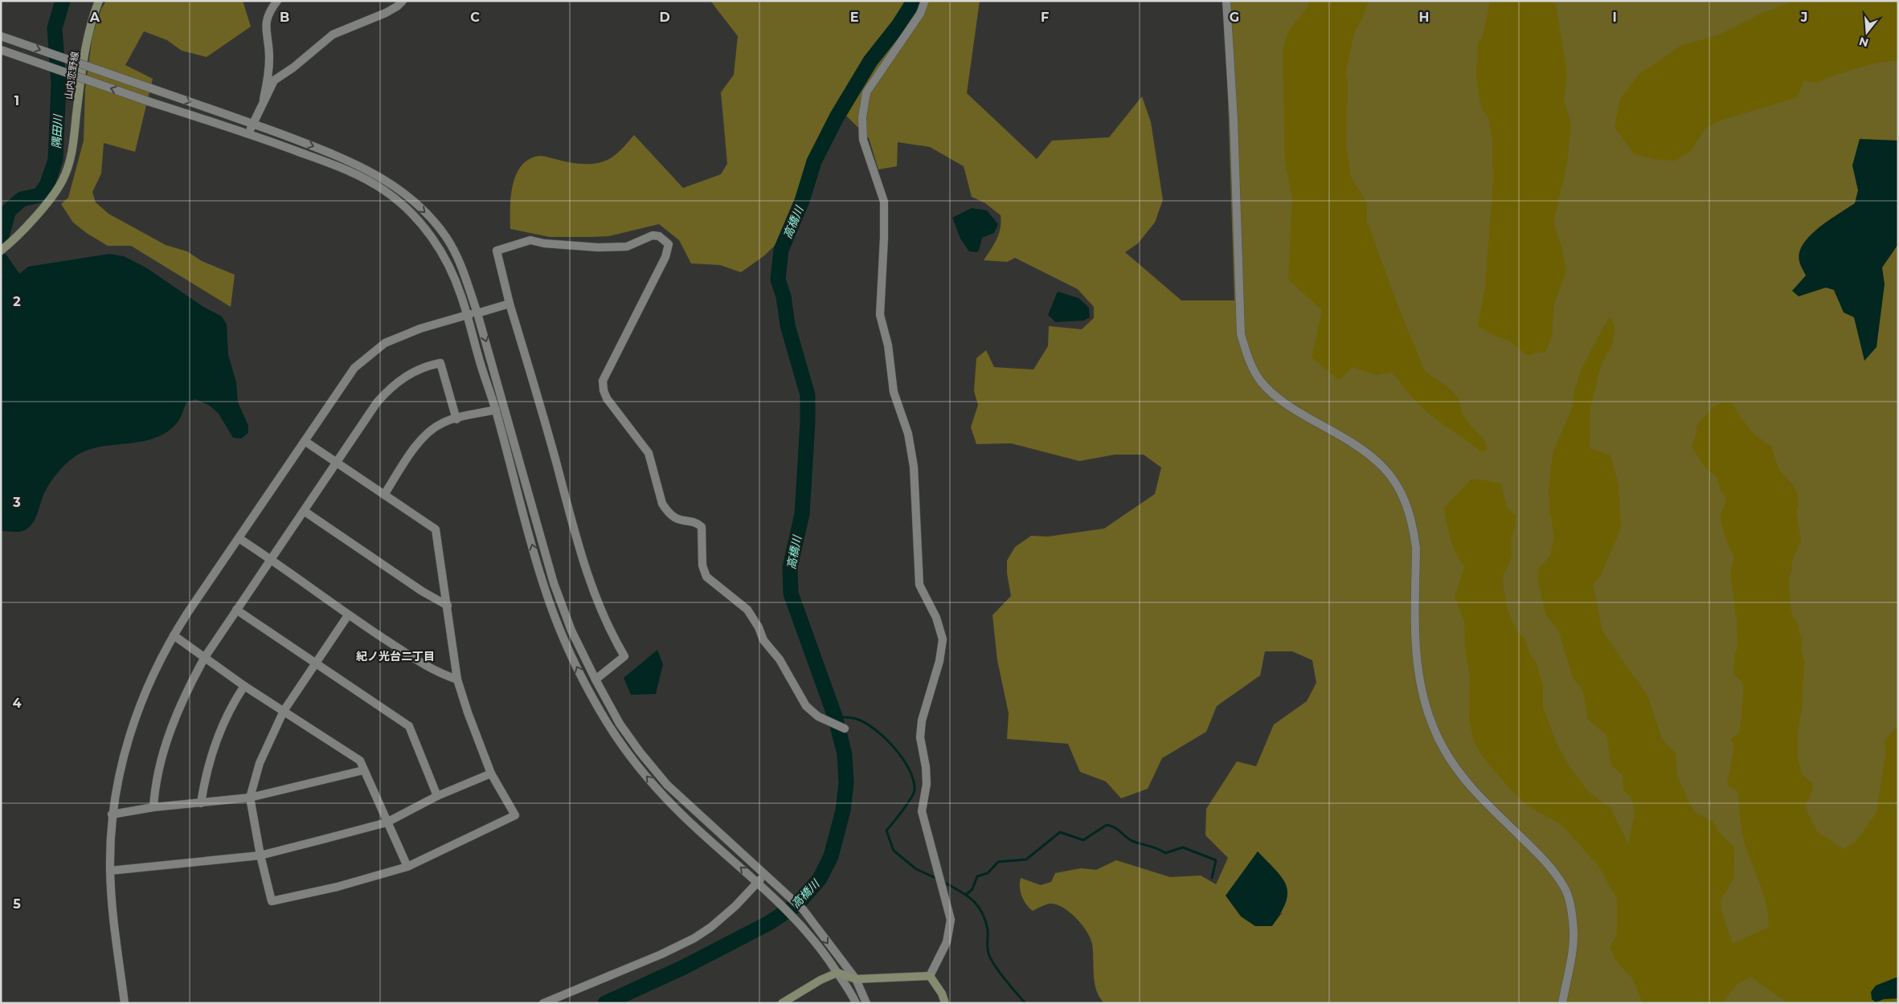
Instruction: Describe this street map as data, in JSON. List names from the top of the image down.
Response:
{
  "streets": {
    "main road": ["山内恋野線"]
  },
  "districts": ["紀ノ光台二丁目"],
  "water": ["隅田川", "高橋川"],
  "north": "bottom",
  "grid": {
    "columns": [
      "A",
      "B",
      "C",
      "D",
      "E",
      "F",
      "G",
      "H",
      "I",
      "J"
    ],
    "rows": [
      "1",
      "2",
      "3",
      "4",
      "5"
    ]
  }
}
